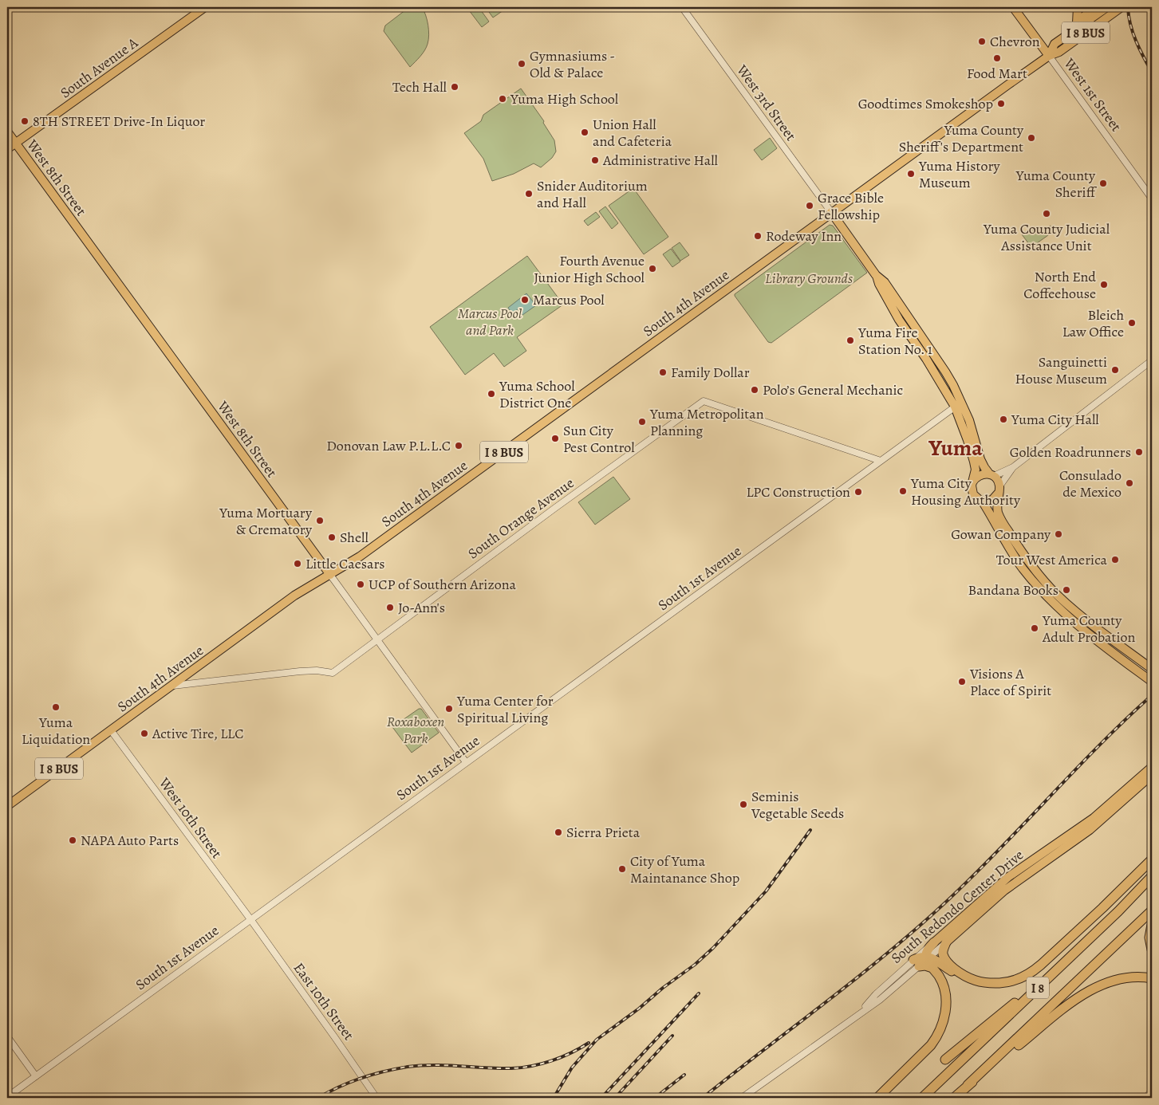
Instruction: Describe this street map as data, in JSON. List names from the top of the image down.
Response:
{
  "streets": {
    "highway": ["I 8"],
    "main road": [
      "I 8 BUS",
      "South Avenue A",
      "West 1st Street",
      "West 8th Street",
      "South 4th Avenue",
      "South Redondo Center Drive"
    ],
    "street": [
      "West 3rd Street",
      "South Orange Avenue",
      "South 1st Avenue",
      "West 10th Street",
      "East 10th Street"
    ]
  },
  "crossings": [
    ["I 8 BUS", "West 1st Street"],
    ["I 8 BUS", "South 4th Avenue"],
    ["South Avenue A", "West 8th Street"],
    ["West 1st Street", "South 4th Avenue"],
    ["West 3rd Street", "South 4th Avenue"],
    ["West 8th Street", "South 4th Avenue"],
    ["West 8th Street", "South Orange Avenue"],
    ["West 8th Street", "South 1st Avenue"],
    ["South 4th Avenue", "South Orange Avenue"],
    ["South 4th Avenue", "West 10th Street"],
    ["South Orange Avenue", "South 1st Avenue"],
    ["South 1st Avenue", "West 10th Street"],
    ["South 1st Avenue", "East 10th Street"],
    ["West 10th Street", "East 10th Street"]
  ],
  "districts": ["Yuma"],
  "parks": ["Library Grounds", "Marcus Pool and Park", "Roxaboxen Park"],
  "places": [
    "Chevron",
    "Food Mart",
    "Gymnasiums - Old & Palace",
    "Tech Hall",
    "Yuma High School",
    "Goodtimes Smokeshop",
    "8TH STREET Drive-In Liquor",
    "Union Hall and Cafeteria",
    "Yuma County Sheriff's Department",
    "Administrative Hall",
    "Yuma History Museum",
    "Yuma County Sheriff",
    "Snider Auditorium and Hall",
    "Grace Bible Fellowship",
    "Yuma County Judicial Assistance Unit",
    "Rodeway Inn",
    "Fourth Avenue Junior High School",
    "North End Coffeehouse",
    "Marcus Pool",
    "Bleich Law Office",
    "Yuma Fire Station No. 1",
    "Sanguinetti House Museum",
    "Family Dollar",
    "Polo’s General Mechanic",
    "Yuma School District One",
    "Yuma City Hall",
    "Yuma Metropolitan Planning",
    "Sun City Pest Control",
    "Donovan Law P.L.L.C",
    "Golden Roadrunners",
    "Consulado de Mexico",
    "Yuma City Housing Authority",
    "LPC Construction",
    "Yuma Mortuary & Crematory",
    "Gowan Company",
    "Shell",
    "Tour West America",
    "Little Caesars",
    "UCP of Southern Arizona",
    "Bandana Books",
    "Jo-Ann's",
    "Yuma County Adult Probation",
    "Visions A Place of Spirit",
    "Yuma Liquidation",
    "Yuma Center for Spiritual Living",
    "Active Tire, LLC",
    "Seminis Vegetable Seeds",
    "Sierra Prieta",
    "NAPA Auto Parts",
    "City of Yuma Maintanance Shop"
  ]
}
